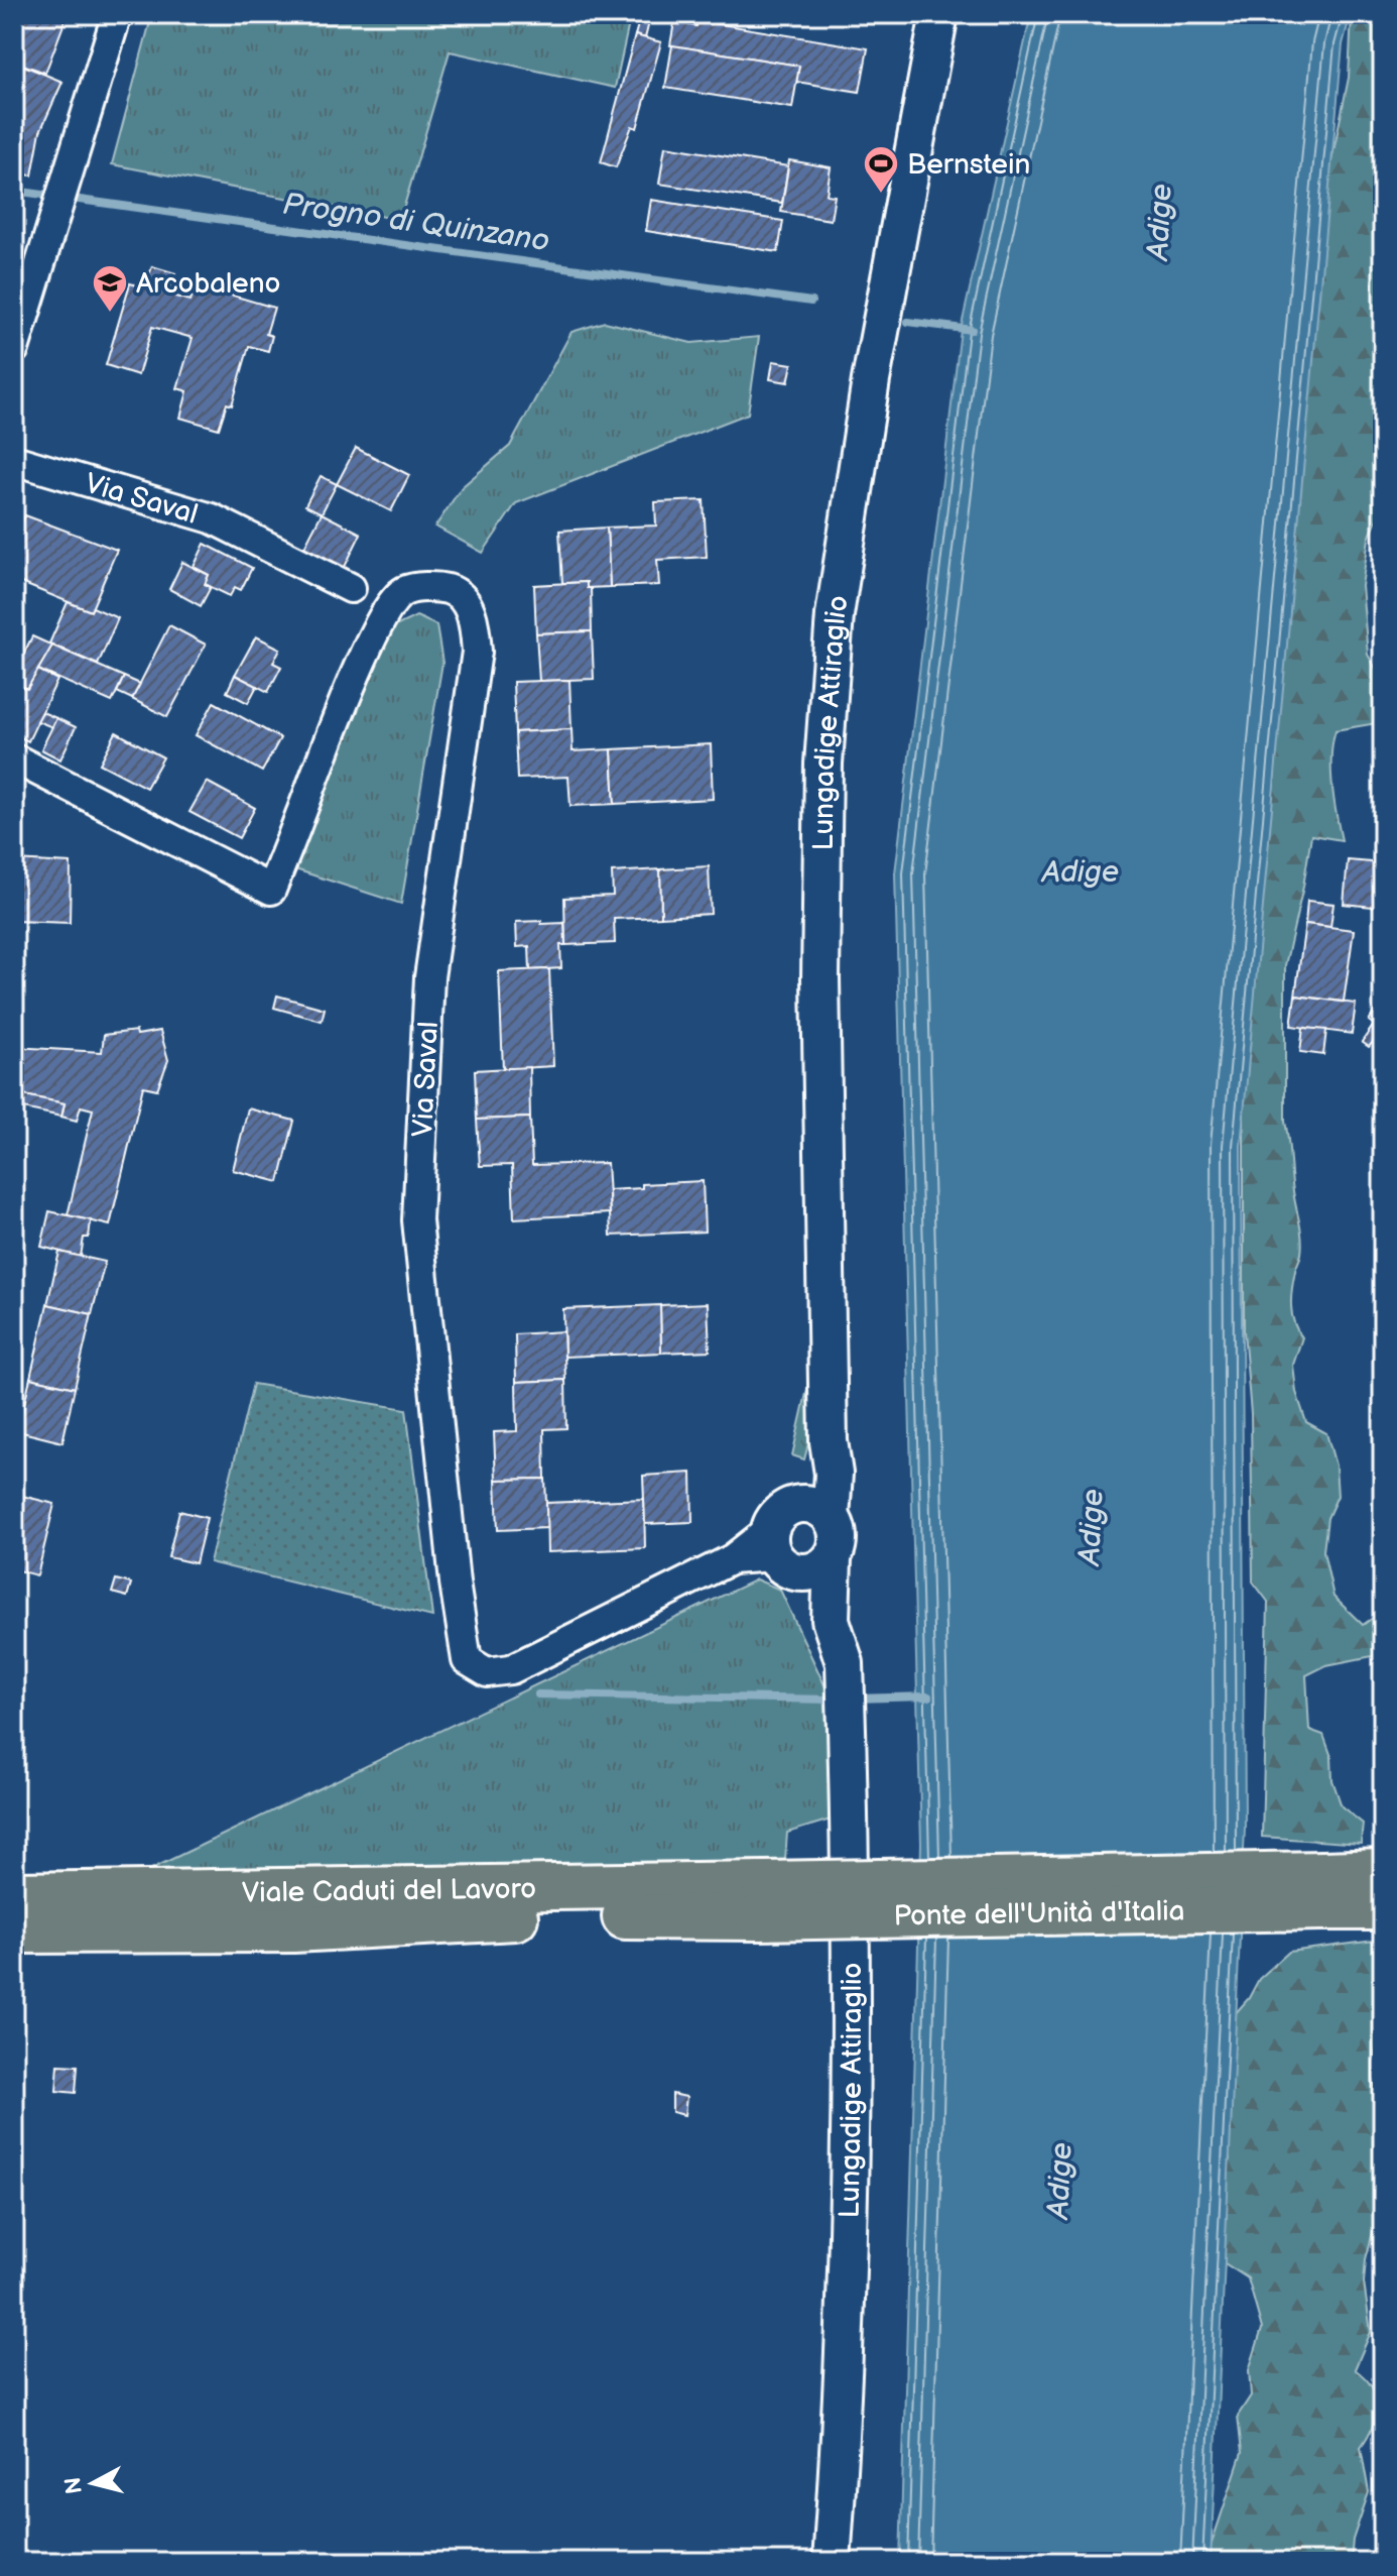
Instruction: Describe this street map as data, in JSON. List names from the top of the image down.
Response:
{
  "streets": {
    "main road": ["Viale Caduti del Lavoro", "Ponte dell'Unità d'Italia"],
    "street": ["Via Saval", "Lungadige Attiraglio"]
  },
  "crossings": [
    ["Via Saval", "Lungadige Attiraglio"],
    ["Viale Caduti del Lavoro", "Ponte dell'Unità d'Italia"]
  ],
  "water": ["Progno di Quinzano", "Adige"],
  "places": {
    "sports": ["Bernstein"],
    "school or university": ["Arcobaleno"]
  },
  "north": "left"
}
